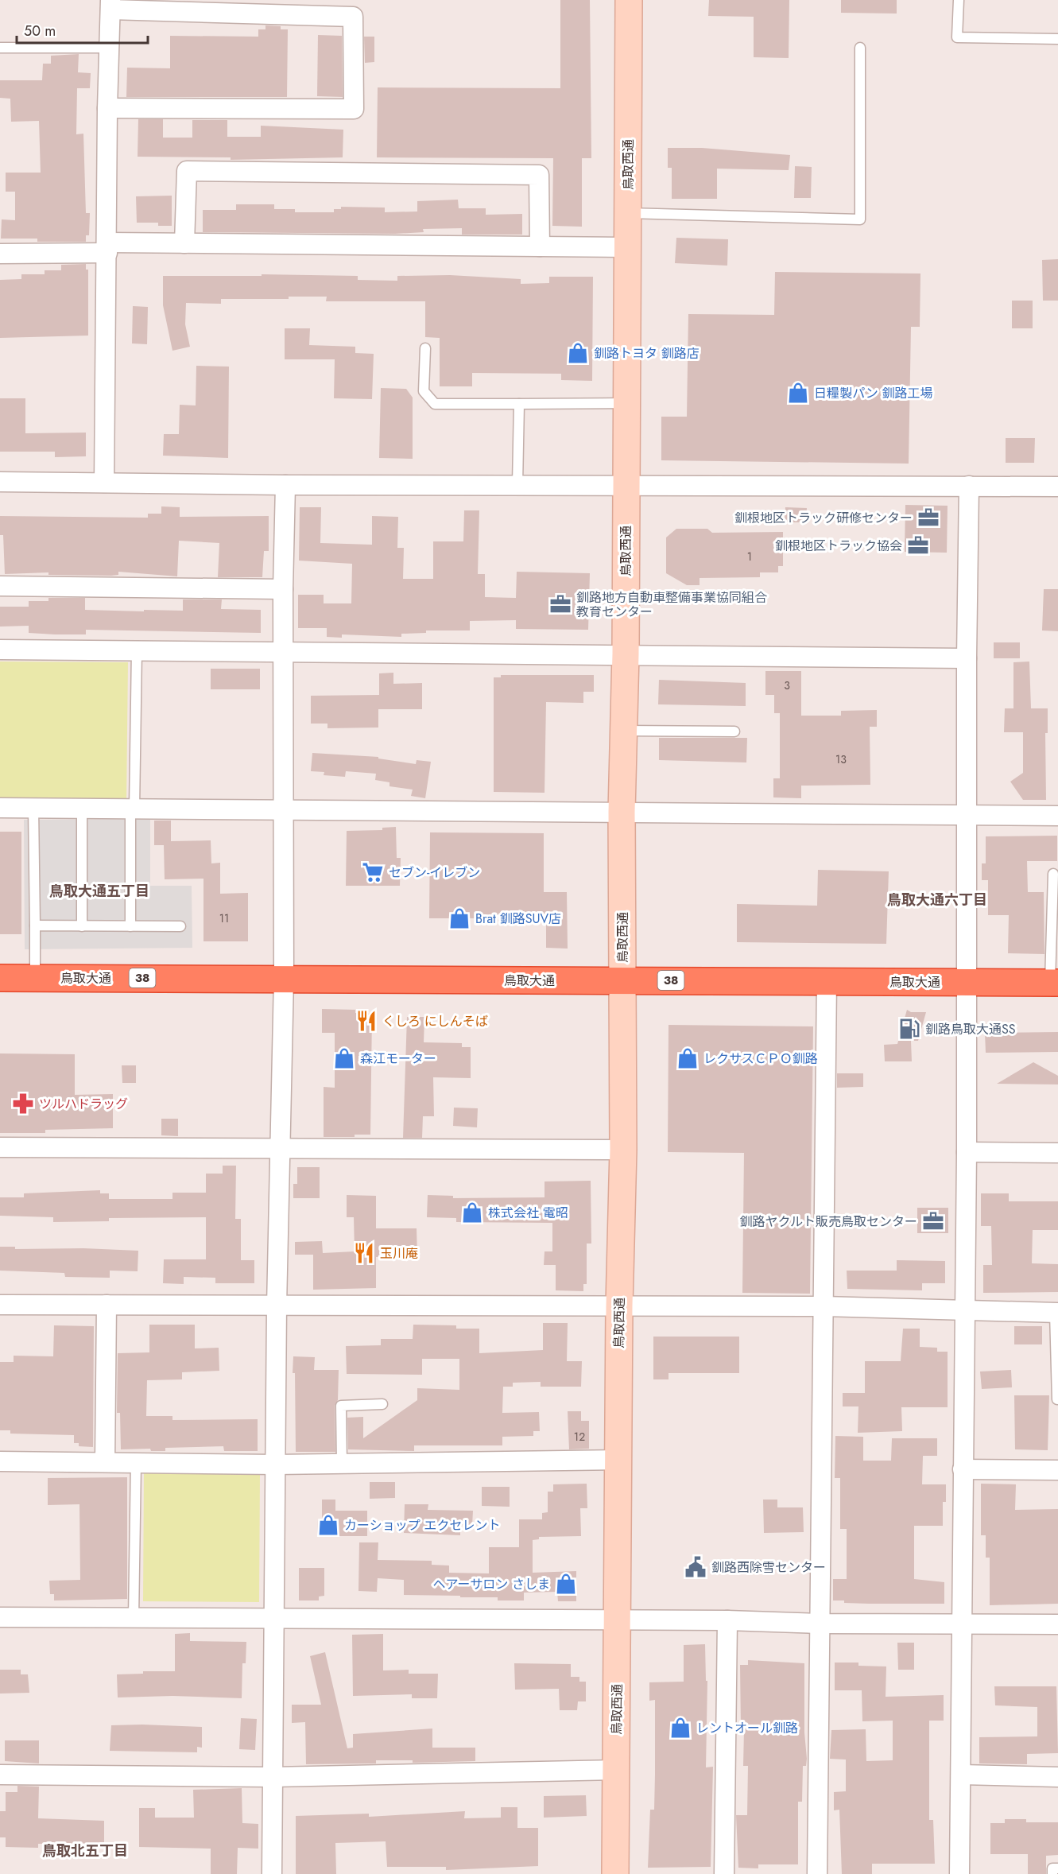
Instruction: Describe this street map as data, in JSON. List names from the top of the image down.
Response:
{
  "streets": {
    "highway": ["鳥取大通", "38"],
    "street": ["鳥取西通"]
  },
  "crossings": [
    ["鳥取西通", "鳥取大通"]
  ],
  "districts": ["鳥取大通五丁目", "鳥取大通六丁目", "鳥取北五丁目"],
  "places": {
    "shop": [
      "釧路トヨタ 釧路店",
      "日糧製パン 釧路工場",
      "Brat 釧路SUV店",
      "森江モーター",
      "レクサスＣＰＯ釧路",
      "株式会社 電昭",
      "カーショップ エクセレント",
      "ヘアーサロン さしま",
      "レントオール釧路"
    ],
    "office": [
      "釧根地区トラック研修センター",
      "釧根地区トラック協会",
      "釧路地方自動車整備事業協同組合 教育センター",
      "釧路ヤクルト販売鳥取センター"
    ],
    "supermarket": ["セブン-イレブン"],
    "restaurant": ["くしろ にしんそば", "玉川庵"],
    "fuel station": ["釧路鳥取大通SS"],
    "pharmacy": ["ツルハドラッグ"],
    "public building": ["釧路西除雪センター"]
  },
  "house_numbers": [
    "1",
    "3",
    "13",
    "11",
    "12"
  ],
  "scale_bar": "50 m"
}
